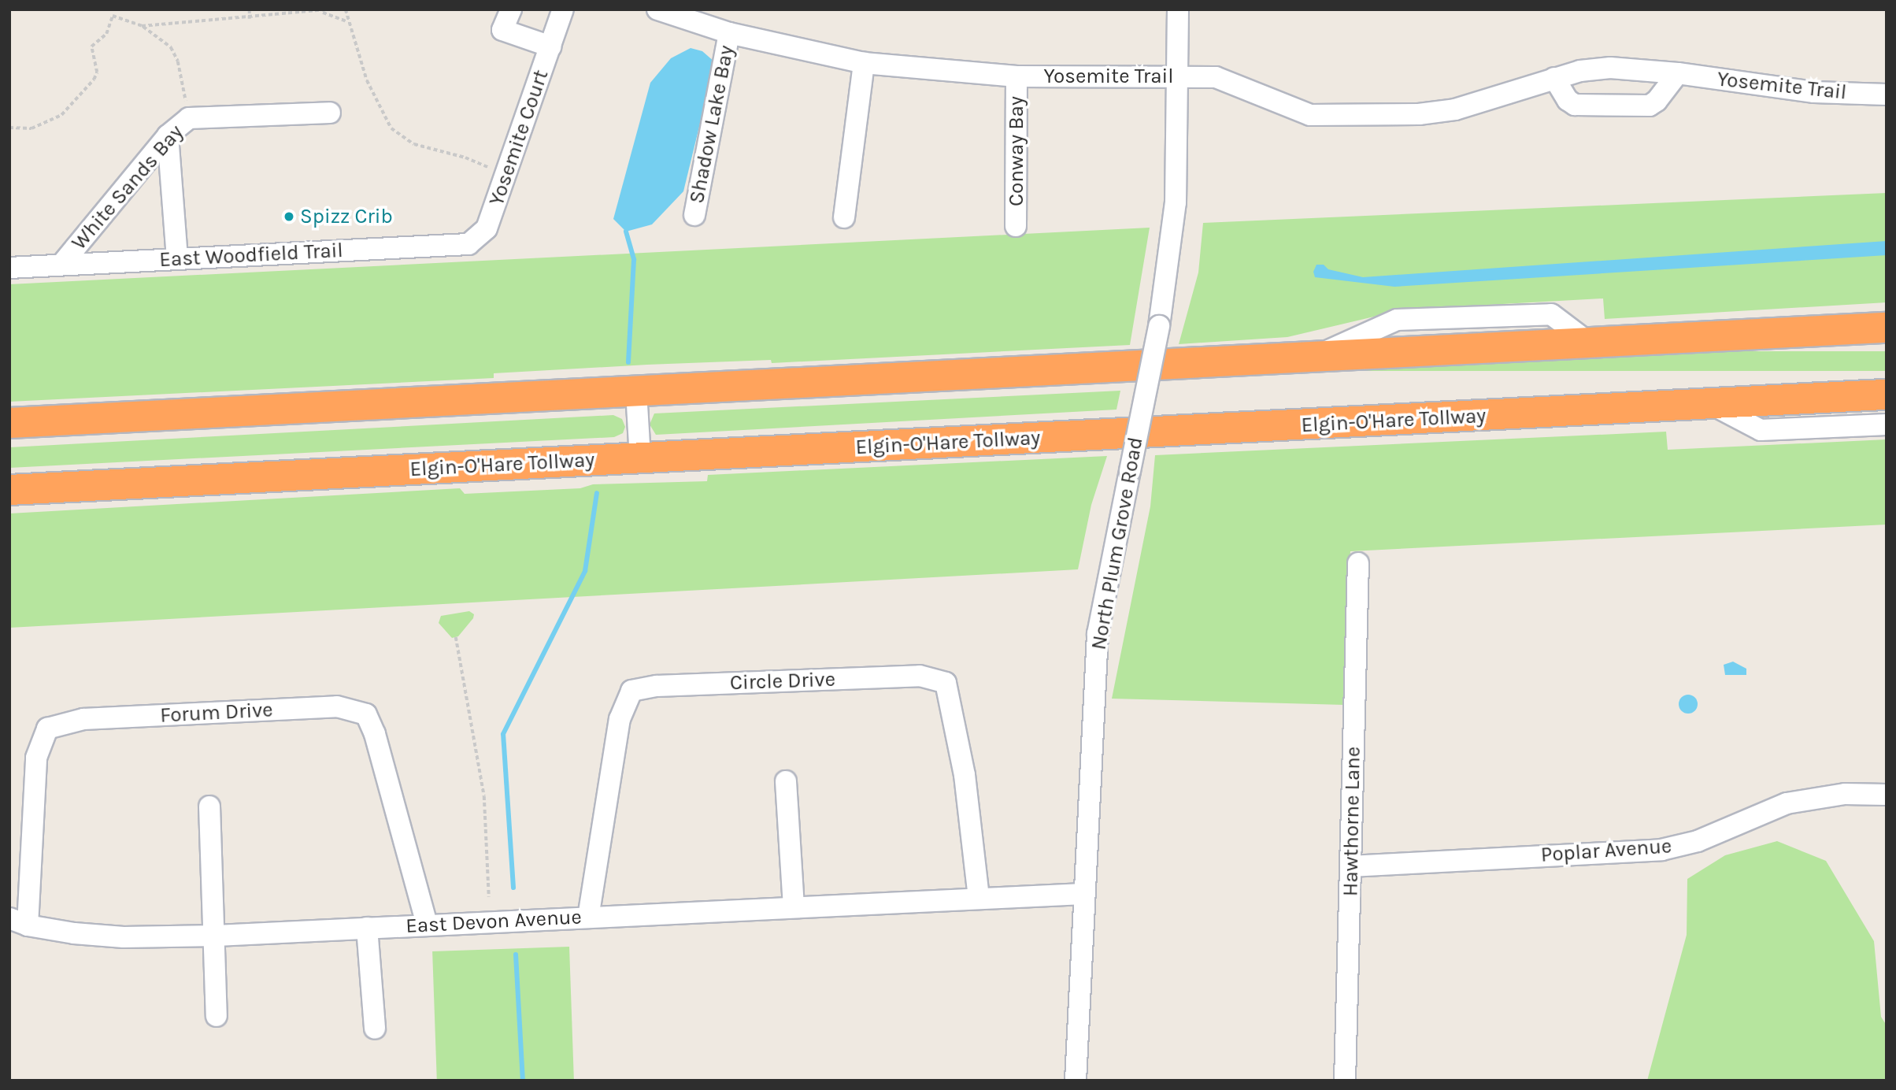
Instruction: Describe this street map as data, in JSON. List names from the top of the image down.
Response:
{
  "streets": {
    "highway": ["Elgin-O'Hare Tollway"],
    "street": [
      "Yosemite Trail",
      "Shadow Lake Bay",
      "Yosemite Court",
      "Conway Bay",
      "White Sands Bay",
      "East Woodfield Trail",
      "North Plum Grove Road",
      "Circle Drive",
      "Forum Drive",
      "Hawthorne Lane",
      "Poplar Avenue",
      "East Devon Avenue"
    ]
  },
  "crossings": [
    ["Yosemite Trail", "Shadow Lake Bay"],
    ["Yosemite Trail", "Conway Bay"],
    ["Yosemite Trail", "North Plum Grove Road"],
    ["Yosemite Court", "East Woodfield Trail"],
    ["White Sands Bay", "East Woodfield Trail"],
    ["North Plum Grove Road", "East Devon Avenue"],
    ["Circle Drive", "East Devon Avenue"],
    ["Forum Drive", "East Devon Avenue"],
    ["Hawthorne Lane", "Poplar Avenue"]
  ],
  "places": ["Spizz Crib"]
}
